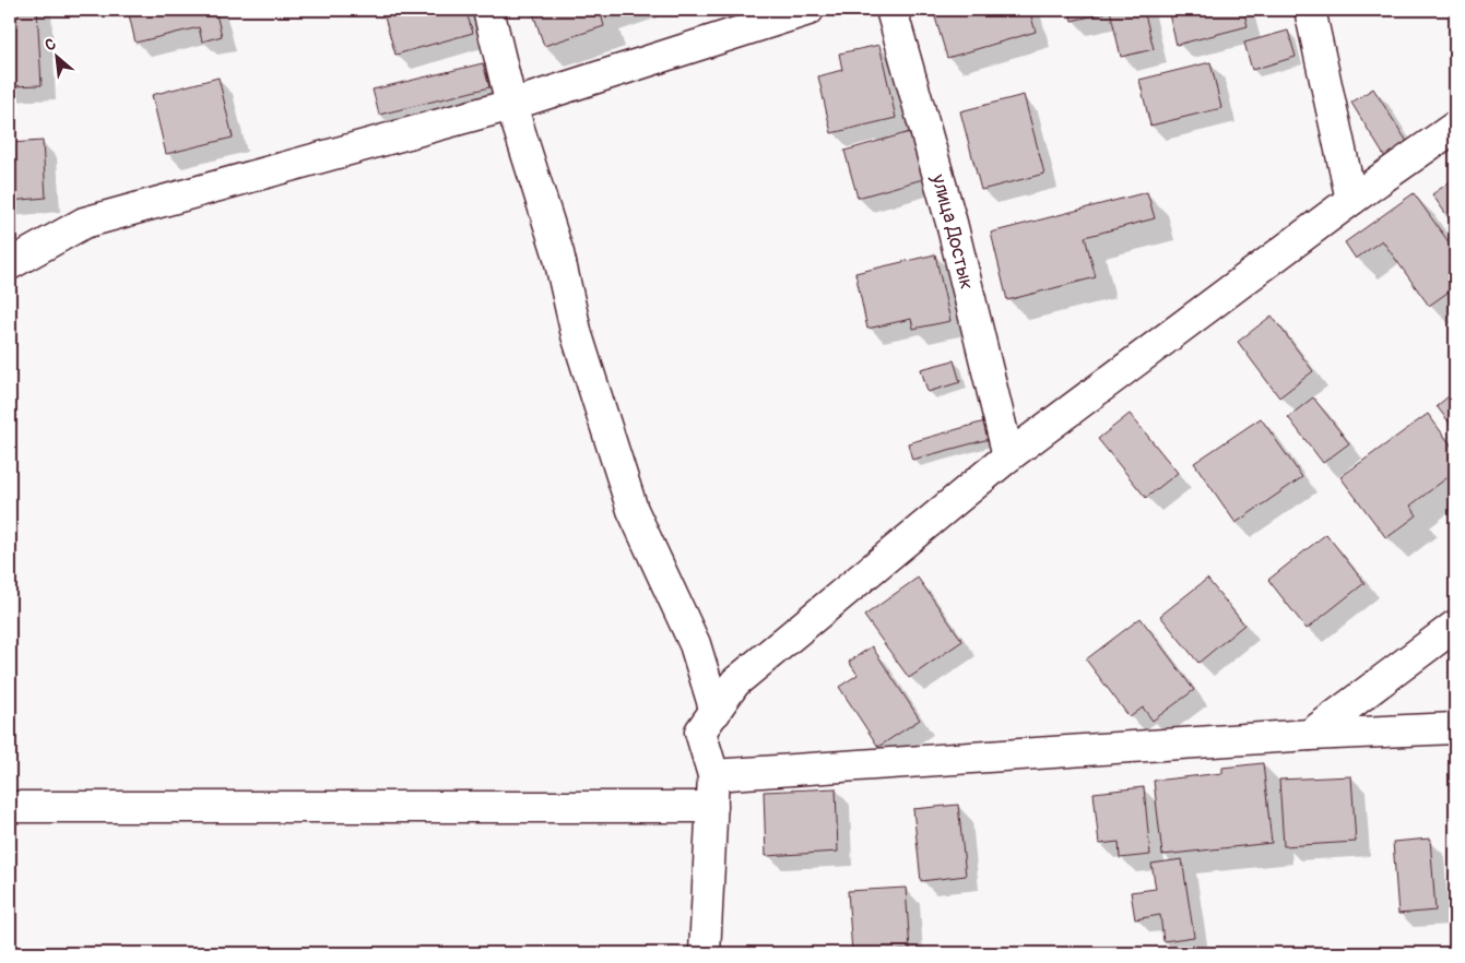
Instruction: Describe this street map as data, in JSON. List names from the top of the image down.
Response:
{
  "streets": {
    "street": ["улица Достык"]
  },
  "north": "top left"
}
